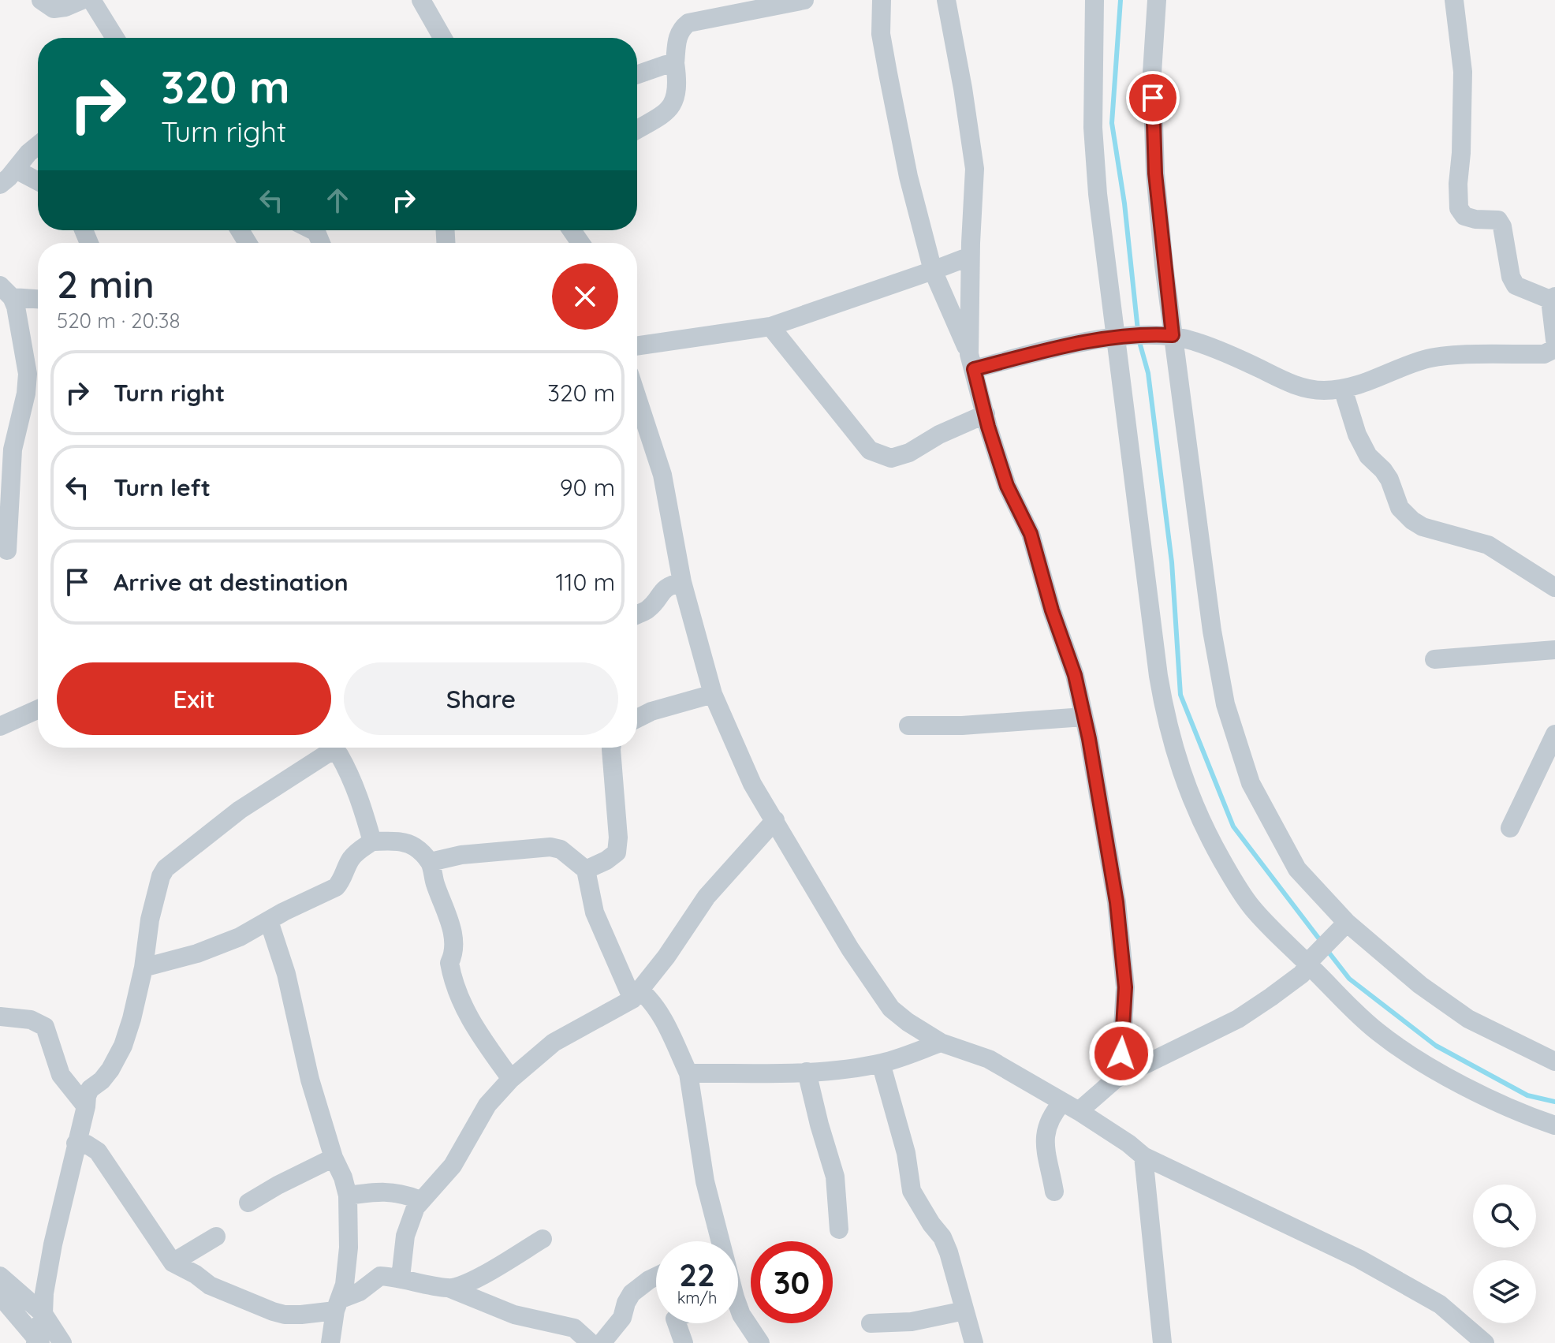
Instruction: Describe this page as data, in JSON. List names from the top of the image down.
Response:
{
  "page": {
    "turn": ["320 m", "Turn right"],
    "heading": ["2 min", "520 m · 20:38"],
    "list": [
      {
        "name": "Turn right",
        "value": "320 m"
      },
      {
        "name": "Turn left",
        "value": "90 m"
      },
      {
        "name": "Arrive at destination",
        "value": "110 m"
      }
    ],
    "buttons": ["Exit", "Share"],
    "speed": "22 km/h",
    "limit": "30"
  }
}
